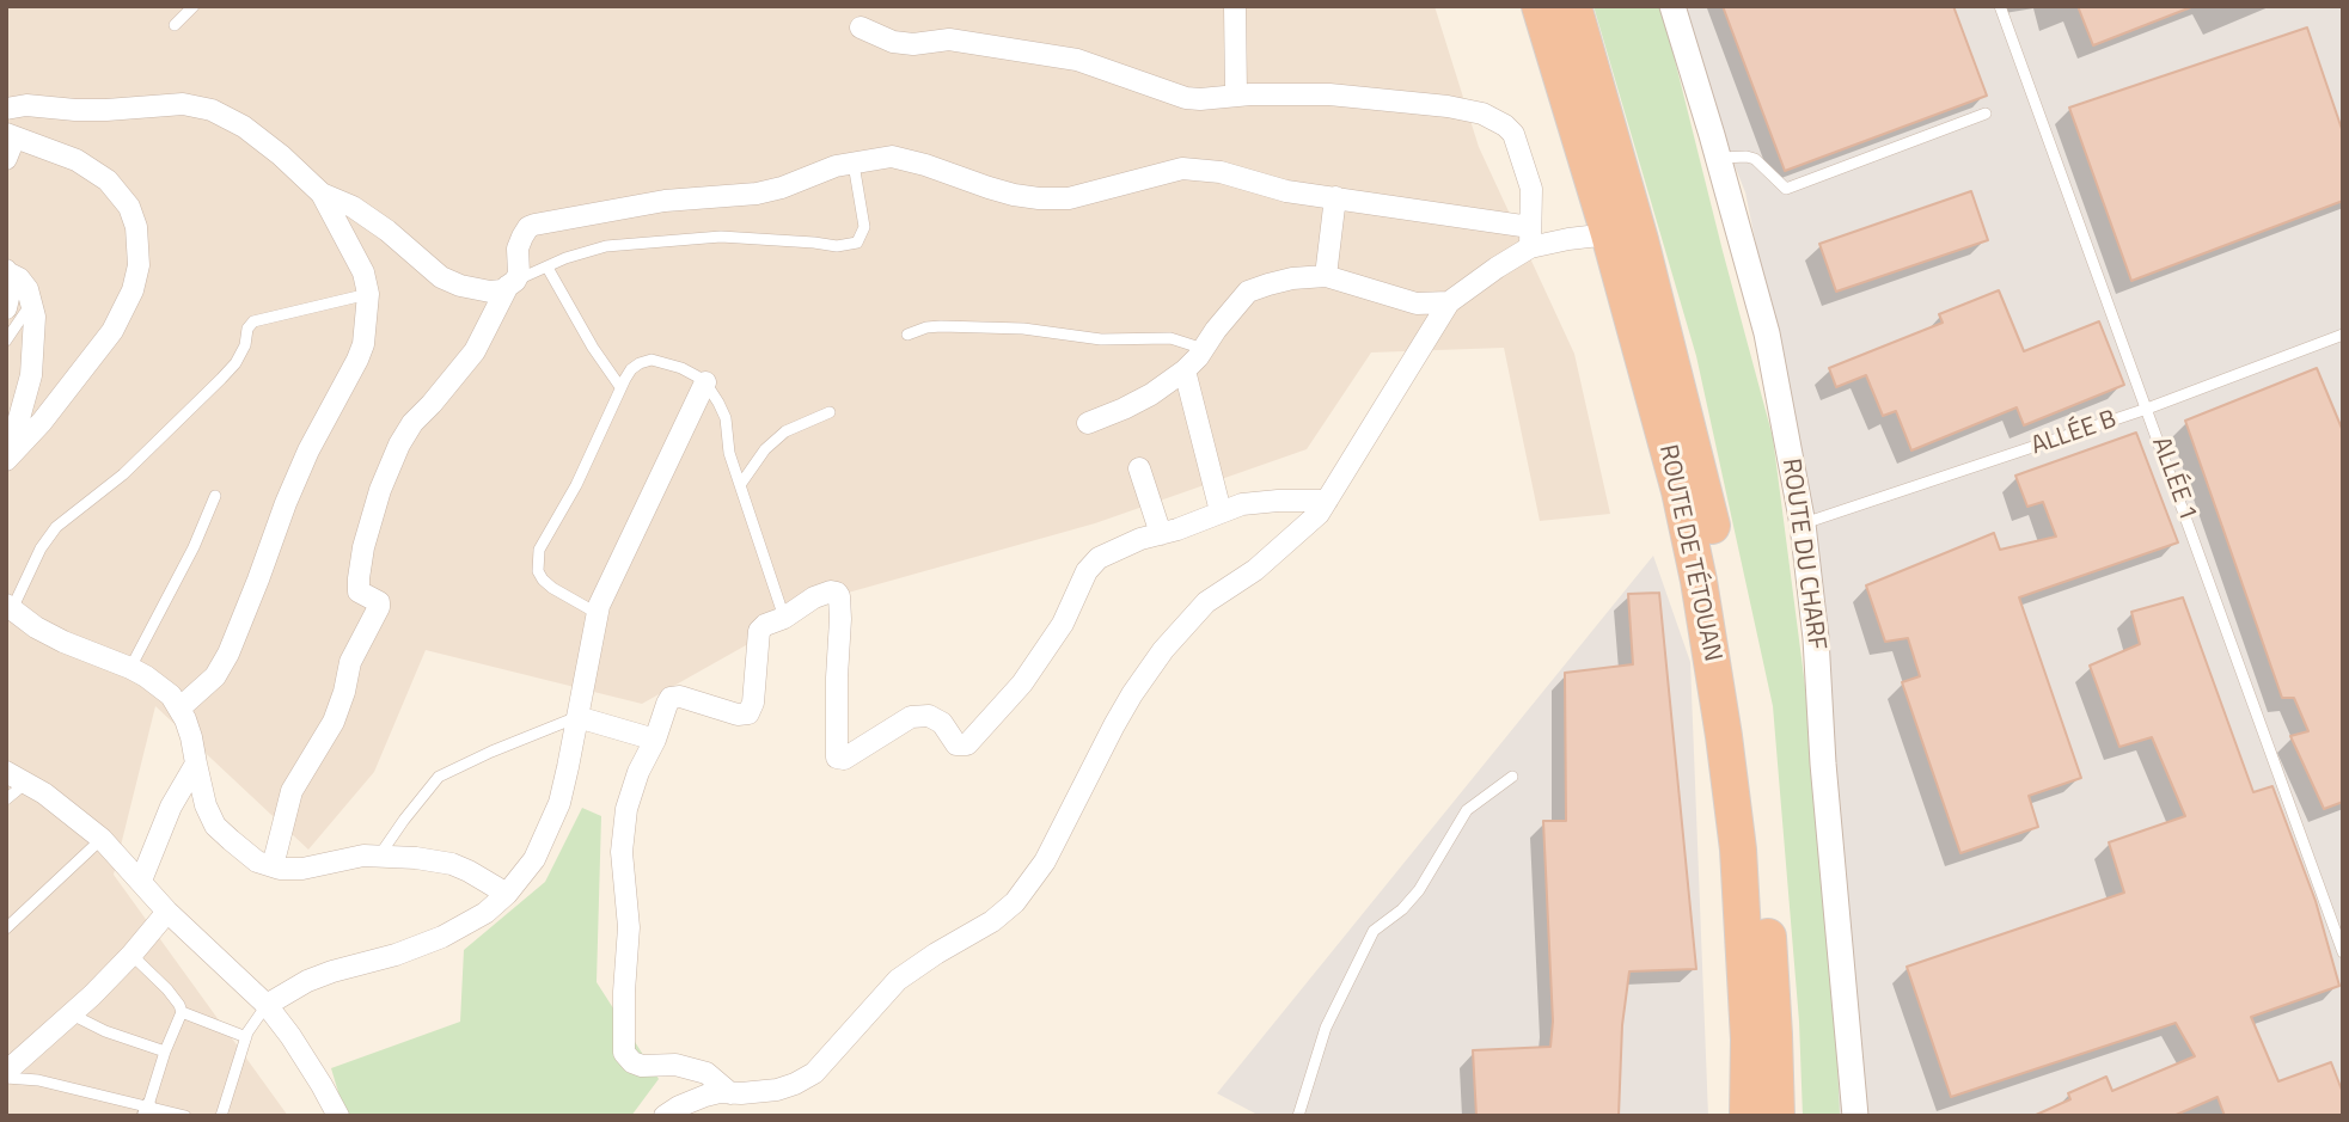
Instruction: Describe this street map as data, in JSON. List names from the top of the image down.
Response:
{
  "streets": {
    "highway": ["ROUTE DE TÉTOUAN"],
    "street": ["ROUTE DU CHARF"],
    "lane": ["ALLÉE B", "ALLÉE 1"]
  },
  "crossings": [
    ["ALLÉE B", "ALLÉE 1"],
    ["ALLÉE B", "ROUTE DU CHARF"]
  ]
}
